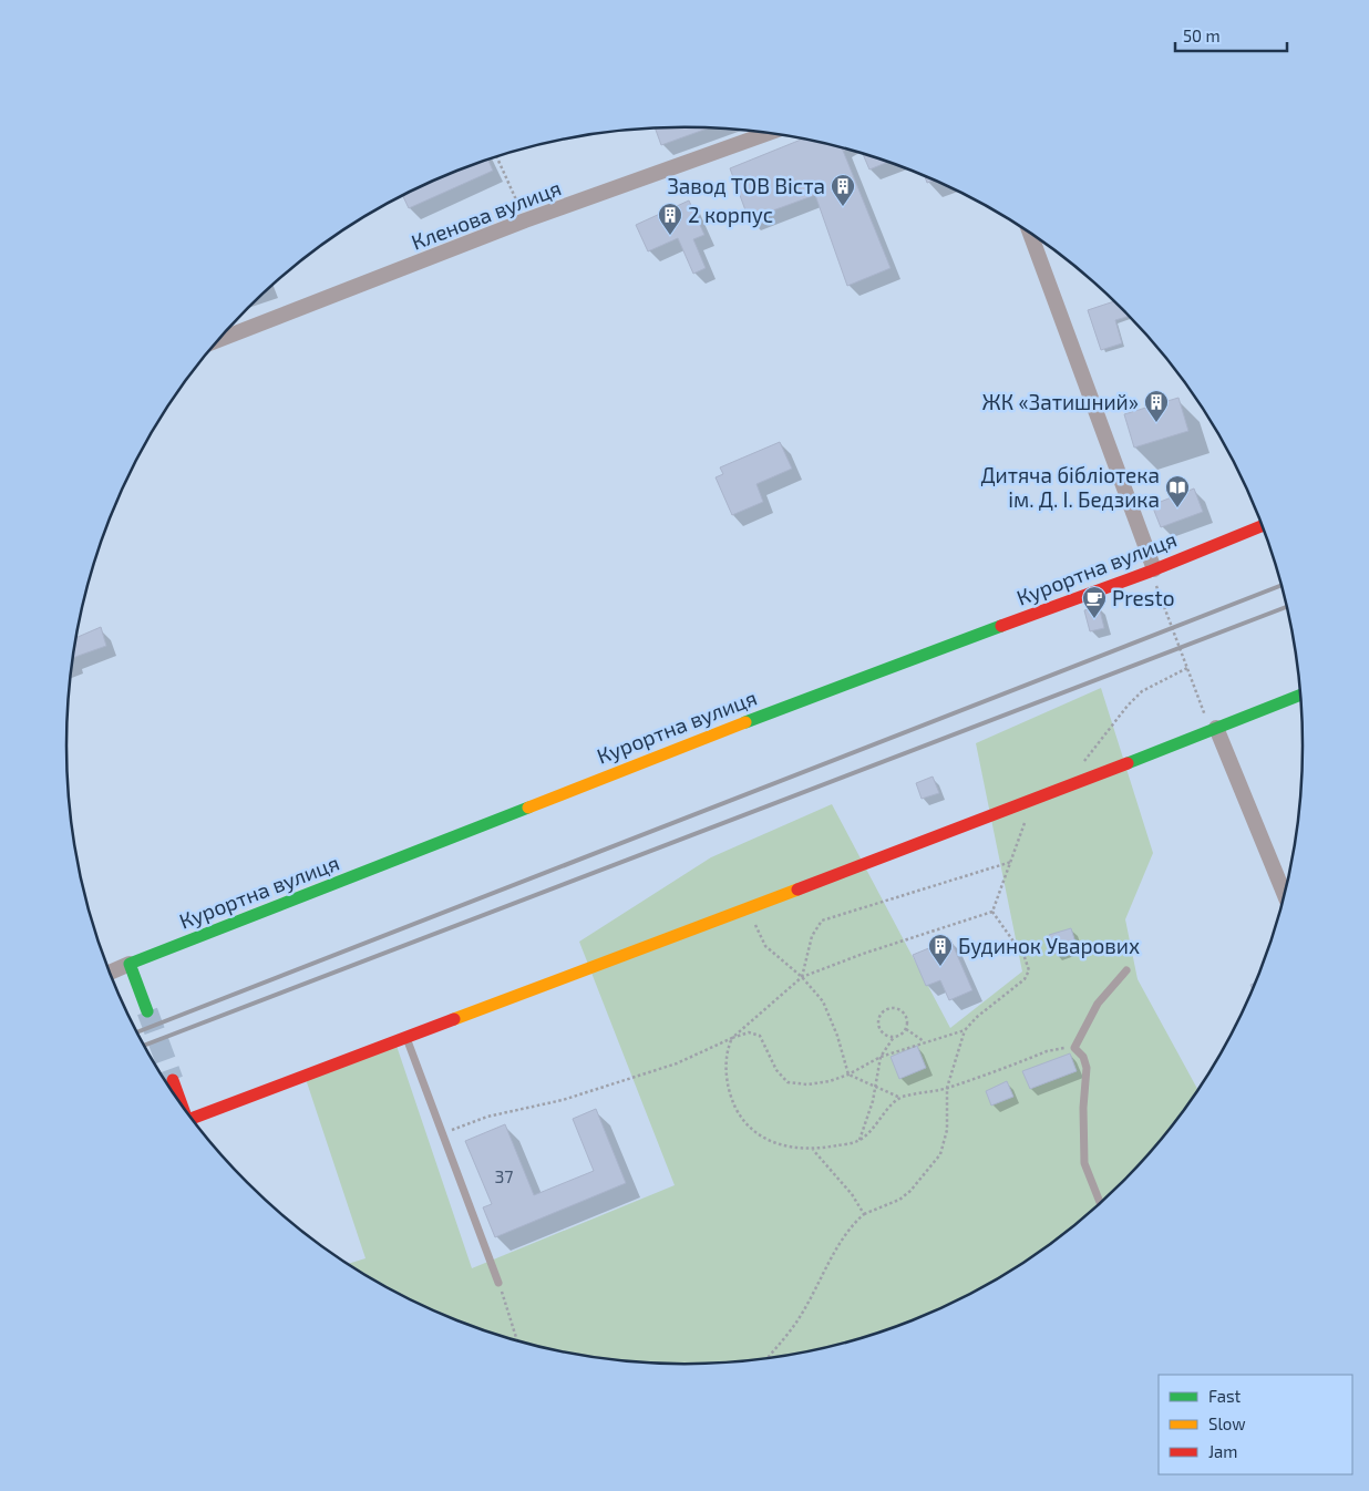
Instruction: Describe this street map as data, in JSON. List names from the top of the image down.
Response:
{
  "streets": {
    "street": ["Кленова вулиця", "Курортна вулиця"]
  },
  "places": {
    "building": [
      "Завод ТОВ Віста",
      "2 корпус",
      "ЖК «Затишний»",
      "Будинок Уварових"
    ],
    "library": ["Дитяча бібліотека ім. Д. І. Бедзика"],
    "cafe": ["Presto"]
  },
  "house_numbers": ["37"],
  "legend": ["Fast", "Slow", "Jam"],
  "scale_bar": "50 m"
}
